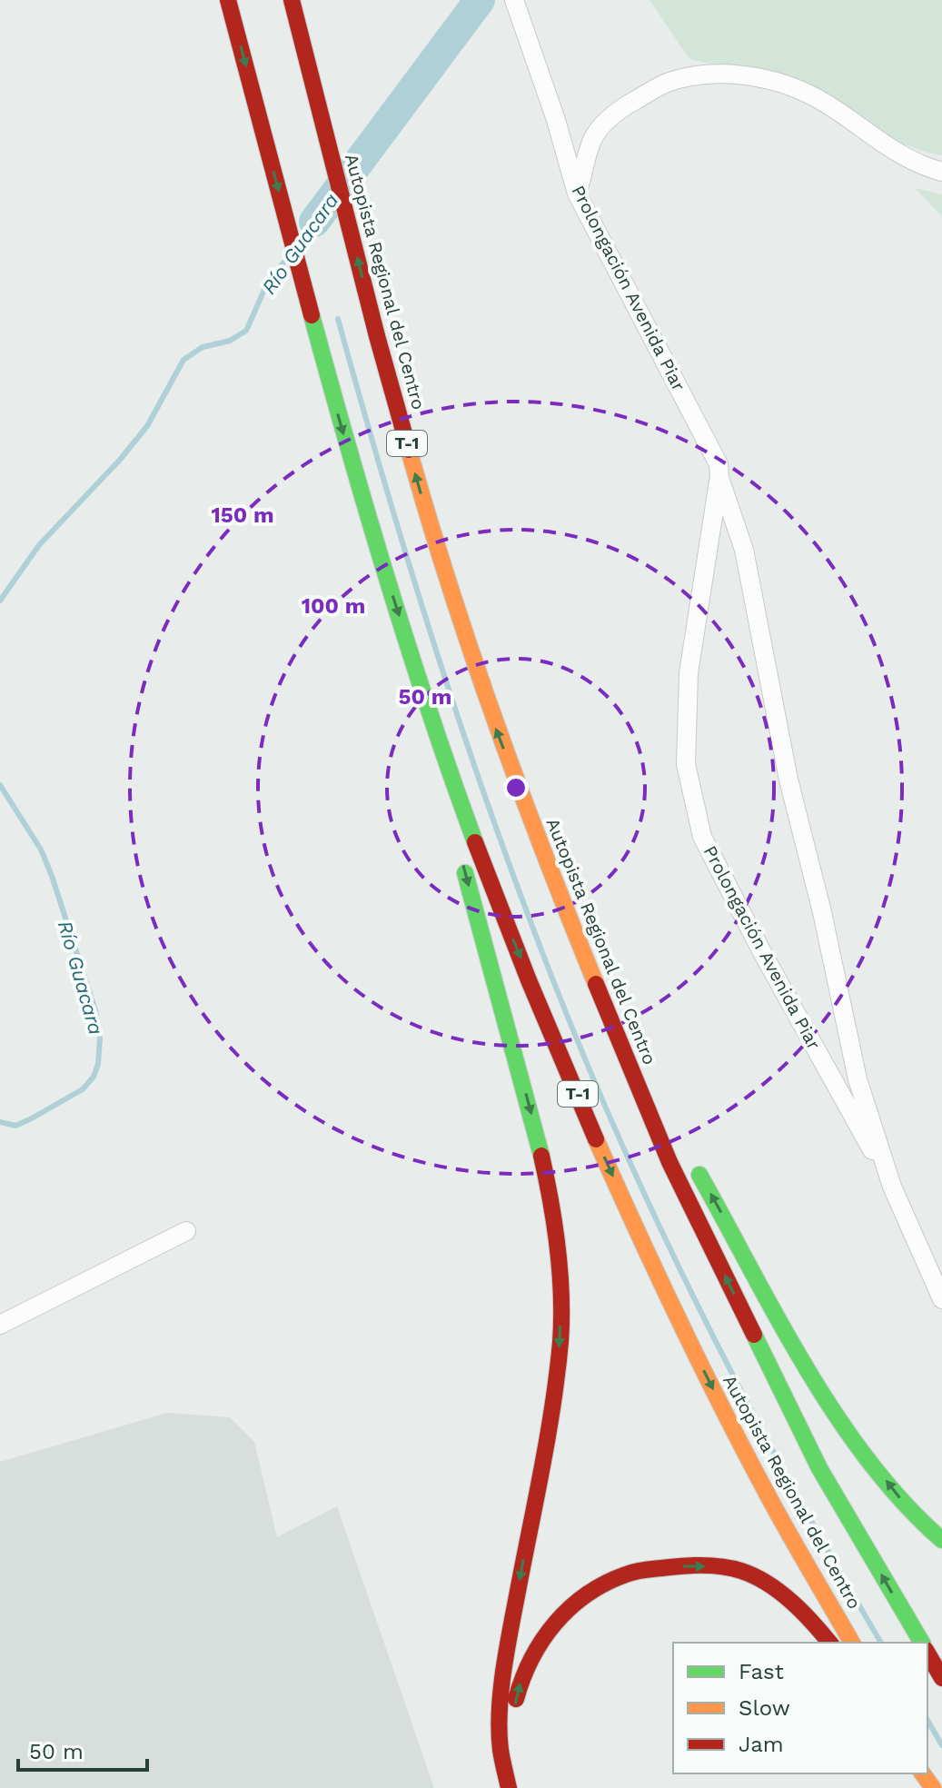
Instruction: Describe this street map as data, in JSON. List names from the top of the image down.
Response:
{
  "streets": {
    "highway": ["Autopista Regional del Centro", "T-1"],
    "street": ["Prolongación Avenida Piar"]
  },
  "water": ["Río Guacara"],
  "legend": ["Fast", "Slow", "Jam"],
  "scale_bar": "50 m",
  "rings": ["150 m", "100 m", "50 m"]
}
